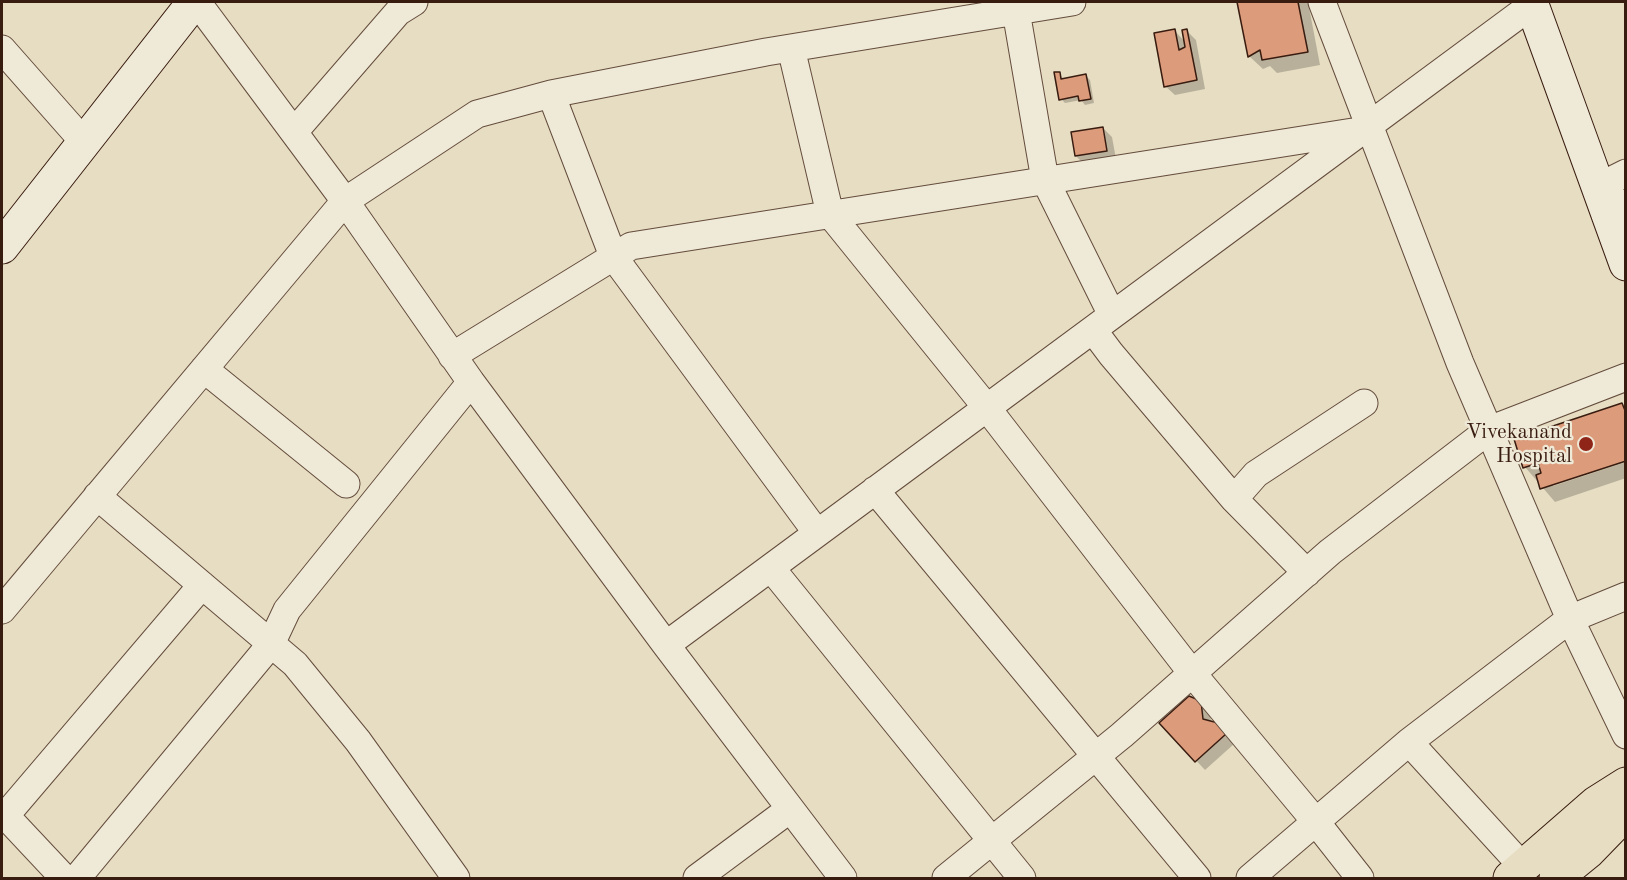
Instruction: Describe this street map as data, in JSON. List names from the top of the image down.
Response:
{
  "places": ["Vivekanand Hospital"]
}
